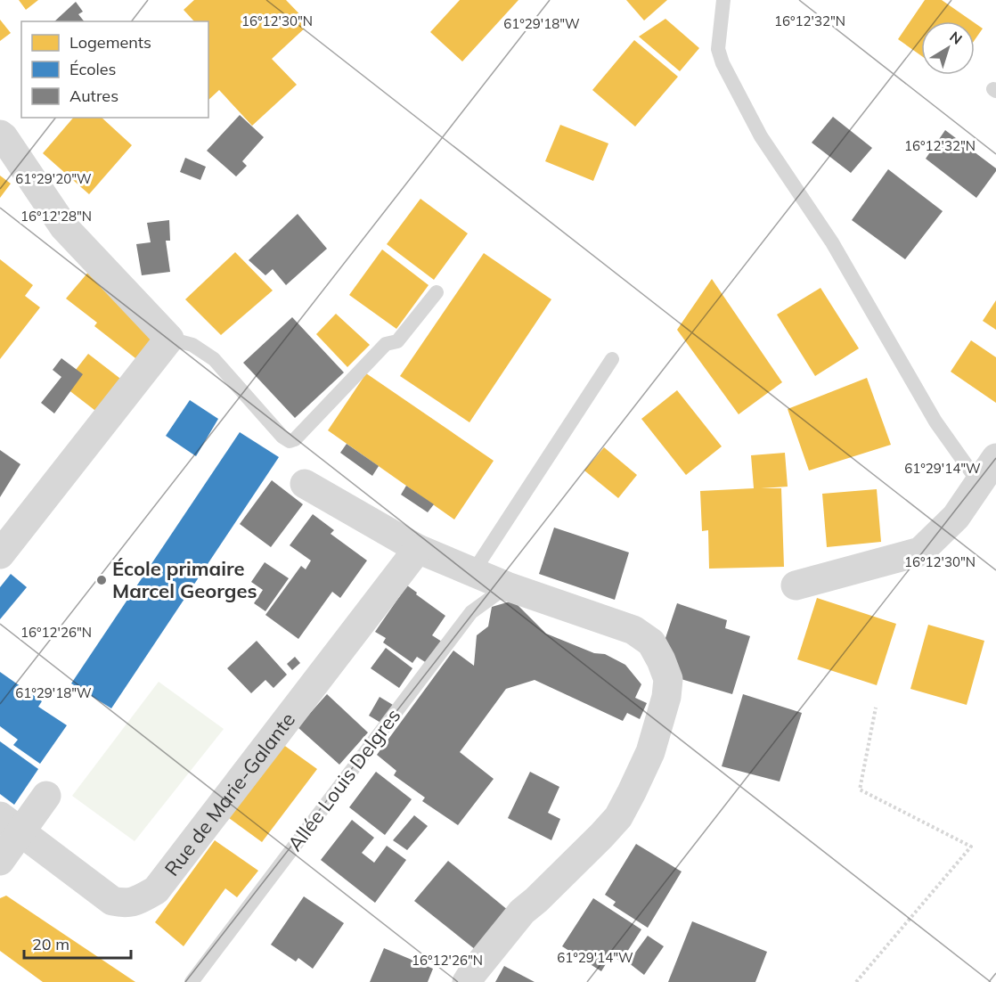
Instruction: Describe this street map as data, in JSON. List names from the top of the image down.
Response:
{
  "streets": {
    "street": ["Rue de Marie-Galante"],
    "lane": ["Allée Louis Delgres"]
  },
  "places": ["École primaire Marcel Georges"],
  "legend": ["Logements", "Écoles", "Autres"],
  "scale_bar": "20 m",
  "north": "top right",
  "coordinates": [
    "16°12'30\"N",
    "16°12'32\"N",
    "61°29'18\"W",
    "61°29'20\"W",
    "16°12'28\"N",
    "61°29'14\"W",
    "16°12'26\"N"
  ]
}
